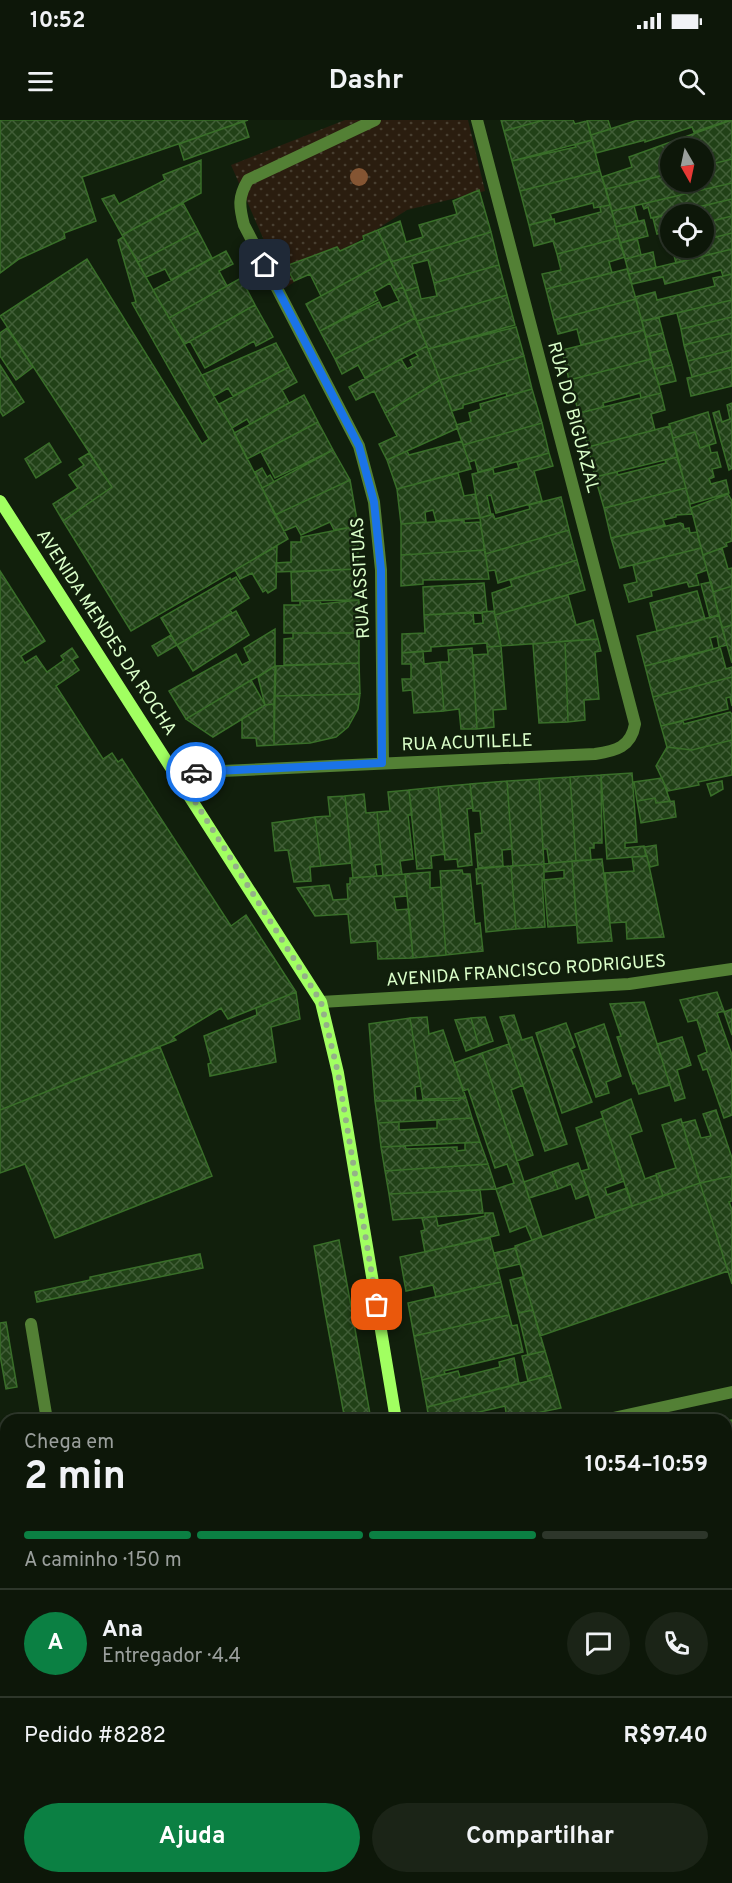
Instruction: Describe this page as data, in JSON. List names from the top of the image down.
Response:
{
  "streets": {
    "street": [
      "RUA DO BIGUAZAL",
      "RUA ASSITUAS",
      "AVENIDA MENDES DA ROCHA",
      "RUA ACUTILELE",
      "AVENIDA FRANCISCO RODRIGUES"
    ]
  },
  "crossings": [
    ["RUA DO BIGUAZAL", "RUA ACUTILELE"],
    ["RUA ASSITUAS", "RUA ACUTILELE"],
    ["AVENIDA MENDES DA ROCHA", "RUA ACUTILELE"],
    ["AVENIDA MENDES DA ROCHA", "AVENIDA FRANCISCO RODRIGUES"]
  ],
  "north": "bottom",
  "page": {
    "status": "10:52",
    "header": "Dashr",
    "heading": ["2 min", "Chega em", "10:54–10:59"],
    "panel": [
      "Ana",
      "Entregador · 4.4",
      "Pedido #8282",
      "R$97.40"
    ],
    "bar": "A caminho · 150 m",
    "round": "A",
    "buttons": ["Ajuda", "Compartilhar"]
  }
}
